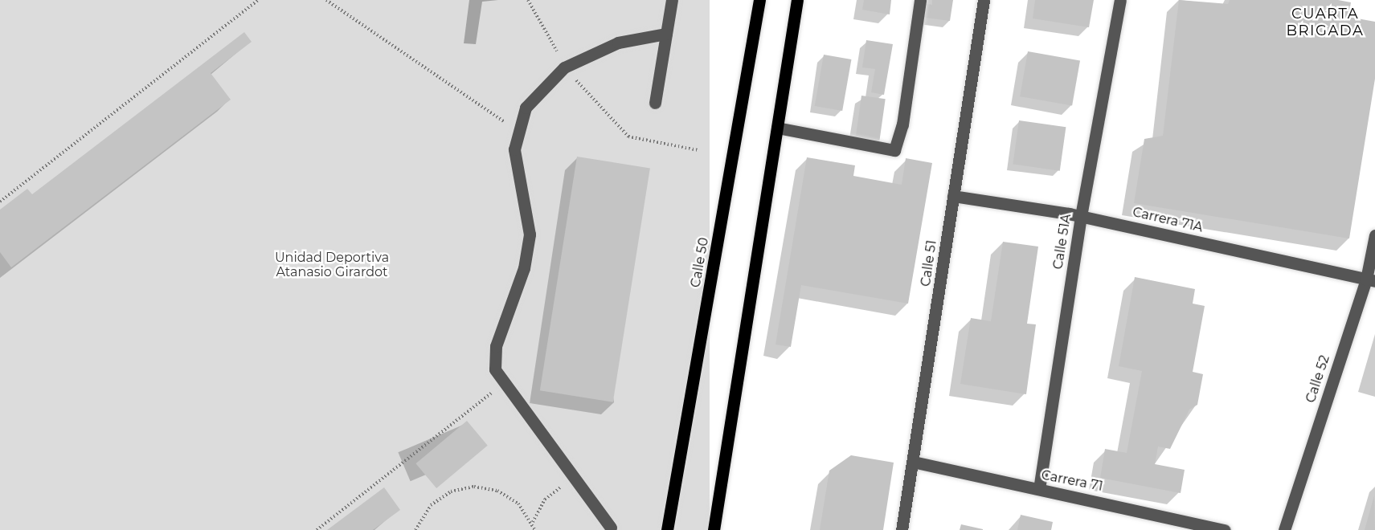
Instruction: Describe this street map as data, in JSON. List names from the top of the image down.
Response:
{
  "streets": {
    "main road": ["Calle 50"],
    "street": [
      "Carrera 71A",
      "Calle 51A",
      "Calle 51",
      "Calle 52",
      "Carrera 71"
    ]
  },
  "crossings": [
    ["Carrera 71A", "Calle 51A"],
    ["Carrera 71A", "Calle 51"],
    ["Carrera 71A", "Calle 52"],
    ["Calle 51A", "Carrera 71"],
    ["Calle 51", "Carrera 71"]
  ],
  "districts": ["CUARTA BRIGADA"],
  "parks": ["Unidad Deportiva Atanasio Girardot"]
}
